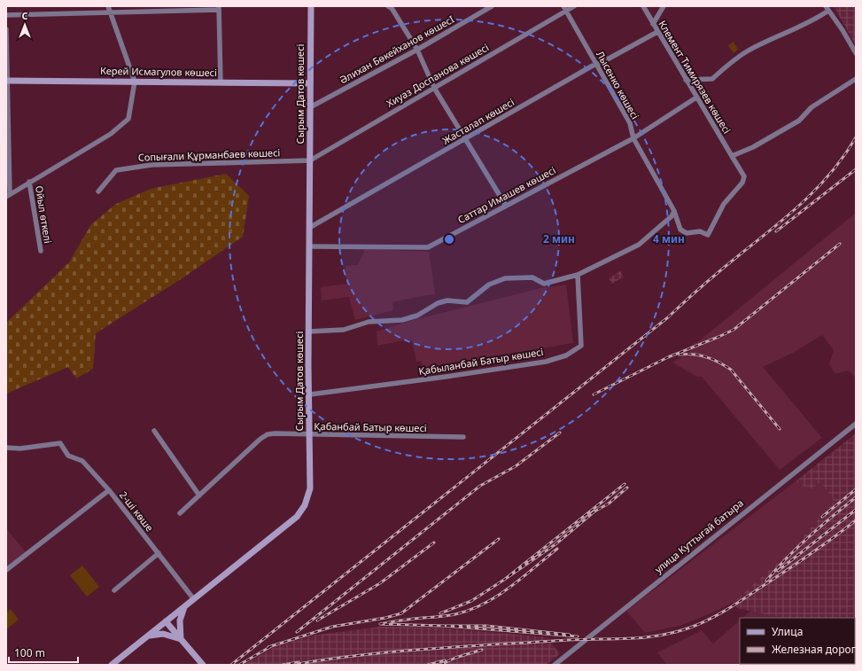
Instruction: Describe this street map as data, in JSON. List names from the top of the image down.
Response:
{
  "streets": {
    "main road": ["Керей Исмагулов көшесі", "Сырым Датов көшесі"],
    "street": [
      "Әлихан Бөкейханов көшесI",
      "Хиуаз Доспанова көшесі",
      "Клемент Тимирязев көшесі",
      "Лысенко көшесі",
      "Жасталап көшесі",
      "Сопығали Құрманбаев көшесі",
      "Саттар Имашев көшесі",
      "Ойыл өткелі",
      "Қабыланбай Батыр көшесі",
      "Қабанбай Батыр көшесі",
      "2-ші көше",
      "улица Куттыгай батыра"
    ]
  },
  "crossings": [
    ["Әлихан Бөкейханов көшесI", "Сырым Датов көшесі"],
    ["Керей Исмагулов көшесі", "Сырым Датов көшесі"],
    ["Хиуаз Доспанова көшесі", "Лысенко көшесі"],
    ["Хиуаз Доспанова көшесі", "Сырым Датов көшесі"],
    ["Хиуаз Доспанова көшесі", "Сопығали Құрманбаев көшесі"],
    ["Клемент Тимирязев көшесі", "Жасталап көшесі"],
    ["Клемент Тимирязев көшесі", "Саттар Имашев көшесі"],
    ["Лысенко көшесі", "Жасталап көшесі"],
    ["Лысенко көшесі", "Саттар Имашев көшесі"],
    ["Сырым Датов көшесі", "Жасталап көшесі"],
    ["Сырым Датов көшесі", "Сопығали Құрманбаев көшесі"],
    ["Сырым Датов көшесі", "Саттар Имашев көшесі"],
    ["Сырым Датов көшесі", "Қабыланбай Батыр көшесі"],
    ["Сырым Датов көшесі", "Қабанбай Батыр көшесі"],
    ["Сырым Датов көшесі", "2-ші көше"]
  ],
  "legend": ["Улица", "Железная дорога"],
  "scale_bar": "100 m",
  "north": "top",
  "rings": ["2 мин", "4 мин"]
}
